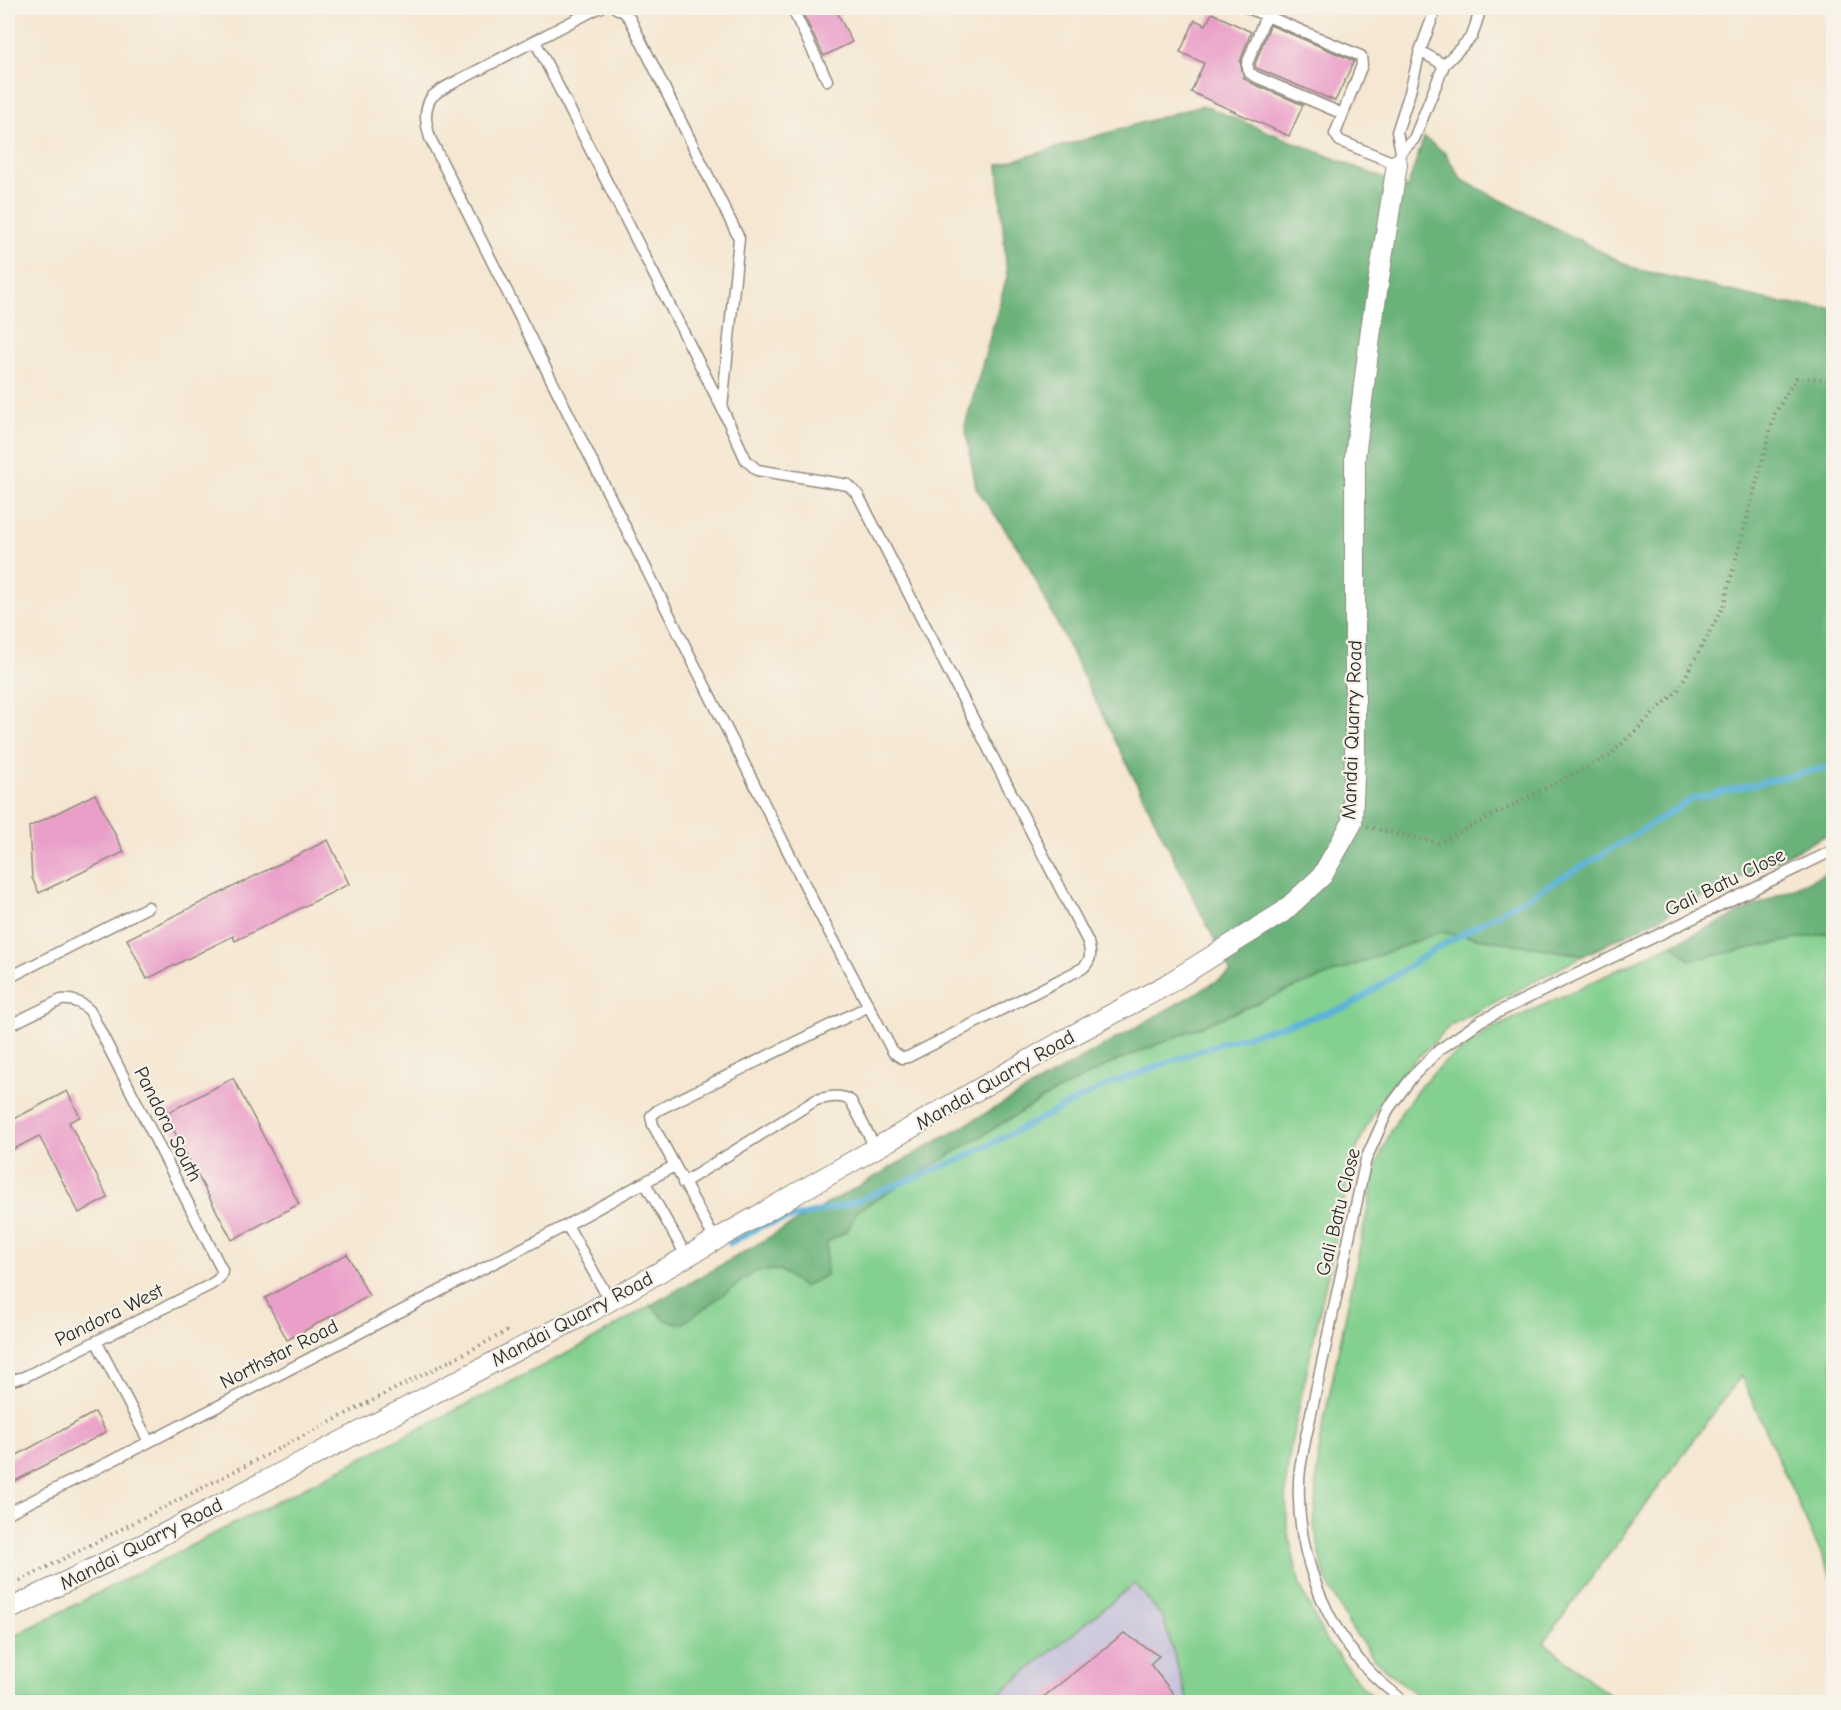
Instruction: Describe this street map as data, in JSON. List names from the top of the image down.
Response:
{
  "streets": {
    "street": ["Mandai Quarry Road"],
    "lane": [
      "Gali Batu Close",
      "Pandora South",
      "Pandora West",
      "Northstar Road"
    ]
  },
  "crossings": [
    ["Pandora South", "Pandora West"]
  ]
}
